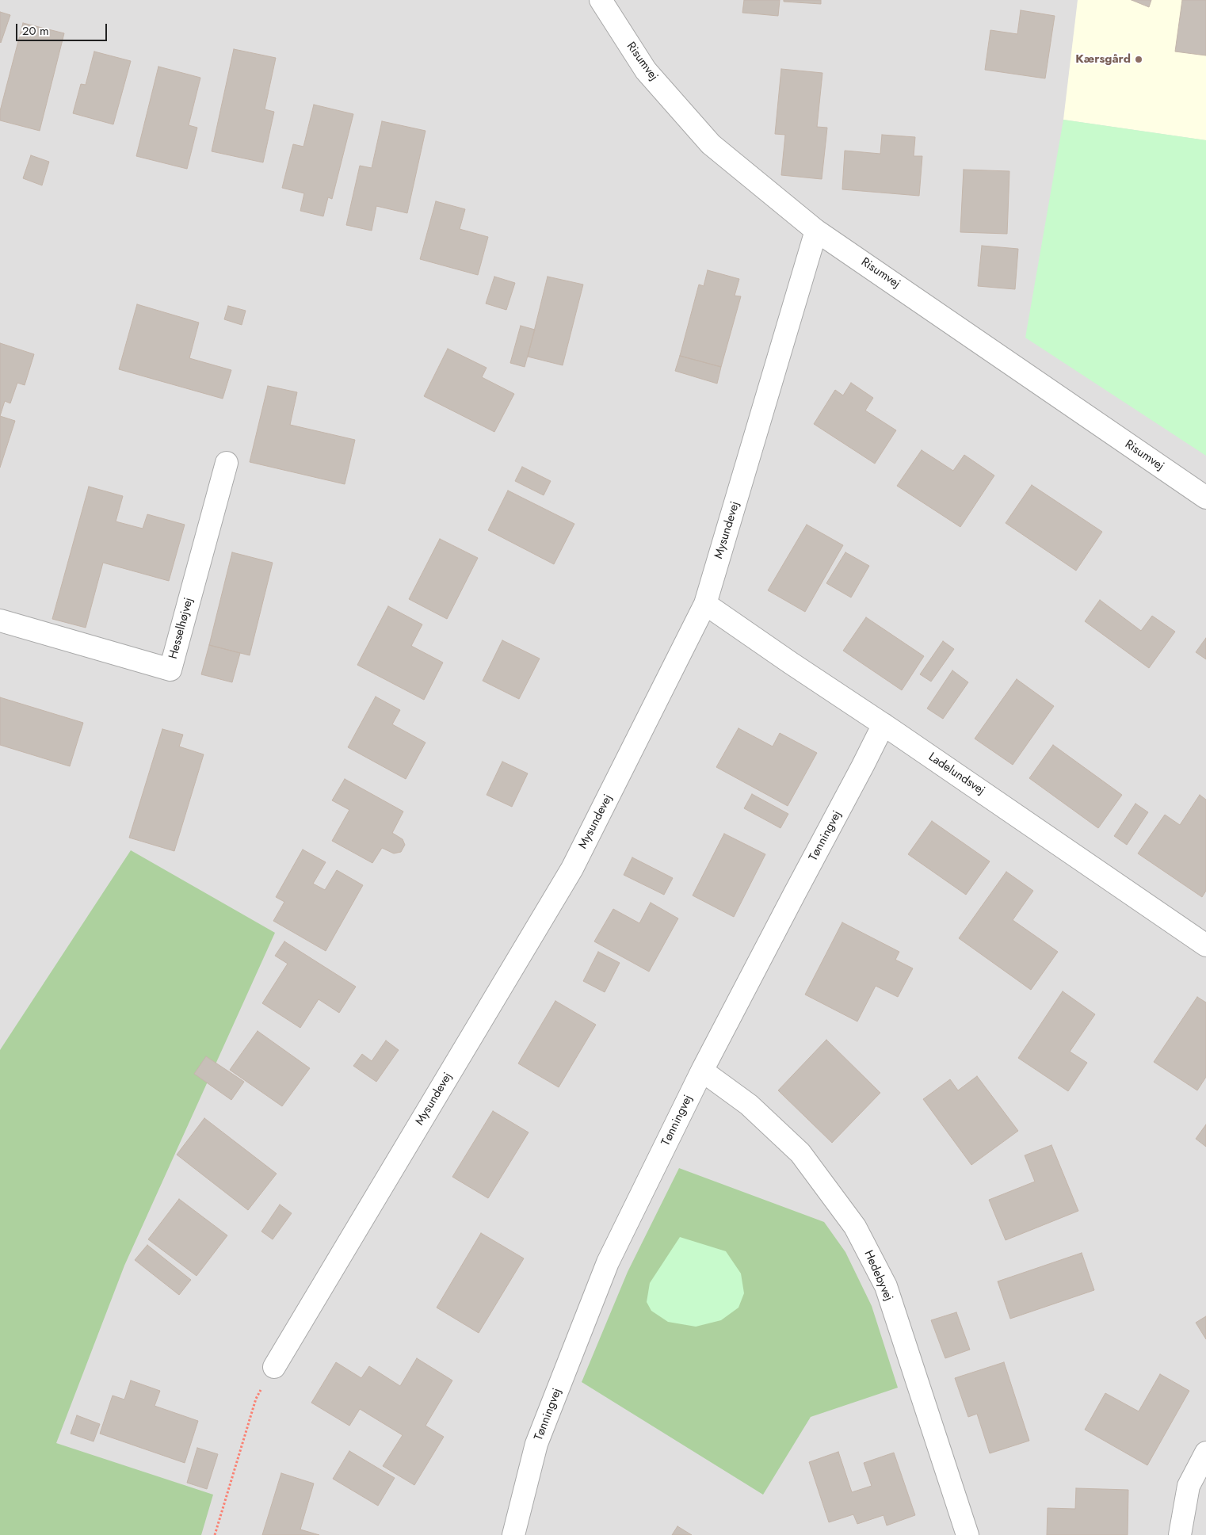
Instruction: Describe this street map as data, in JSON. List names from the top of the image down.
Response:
{
  "streets": {
    "street": [
      "Risumvej",
      "Mysundevej",
      "Hesselhøjvej",
      "Ladelundsvej",
      "Tønningvej",
      "Hedebyvej"
    ]
  },
  "crossings": [
    ["Risumvej", "Mysundevej"],
    ["Mysundevej", "Ladelundsvej"],
    ["Ladelundsvej", "Tønningvej"],
    ["Tønningvej", "Hedebyvej"]
  ],
  "places": ["Kærsgård"],
  "scale_bar": "20 m"
}
